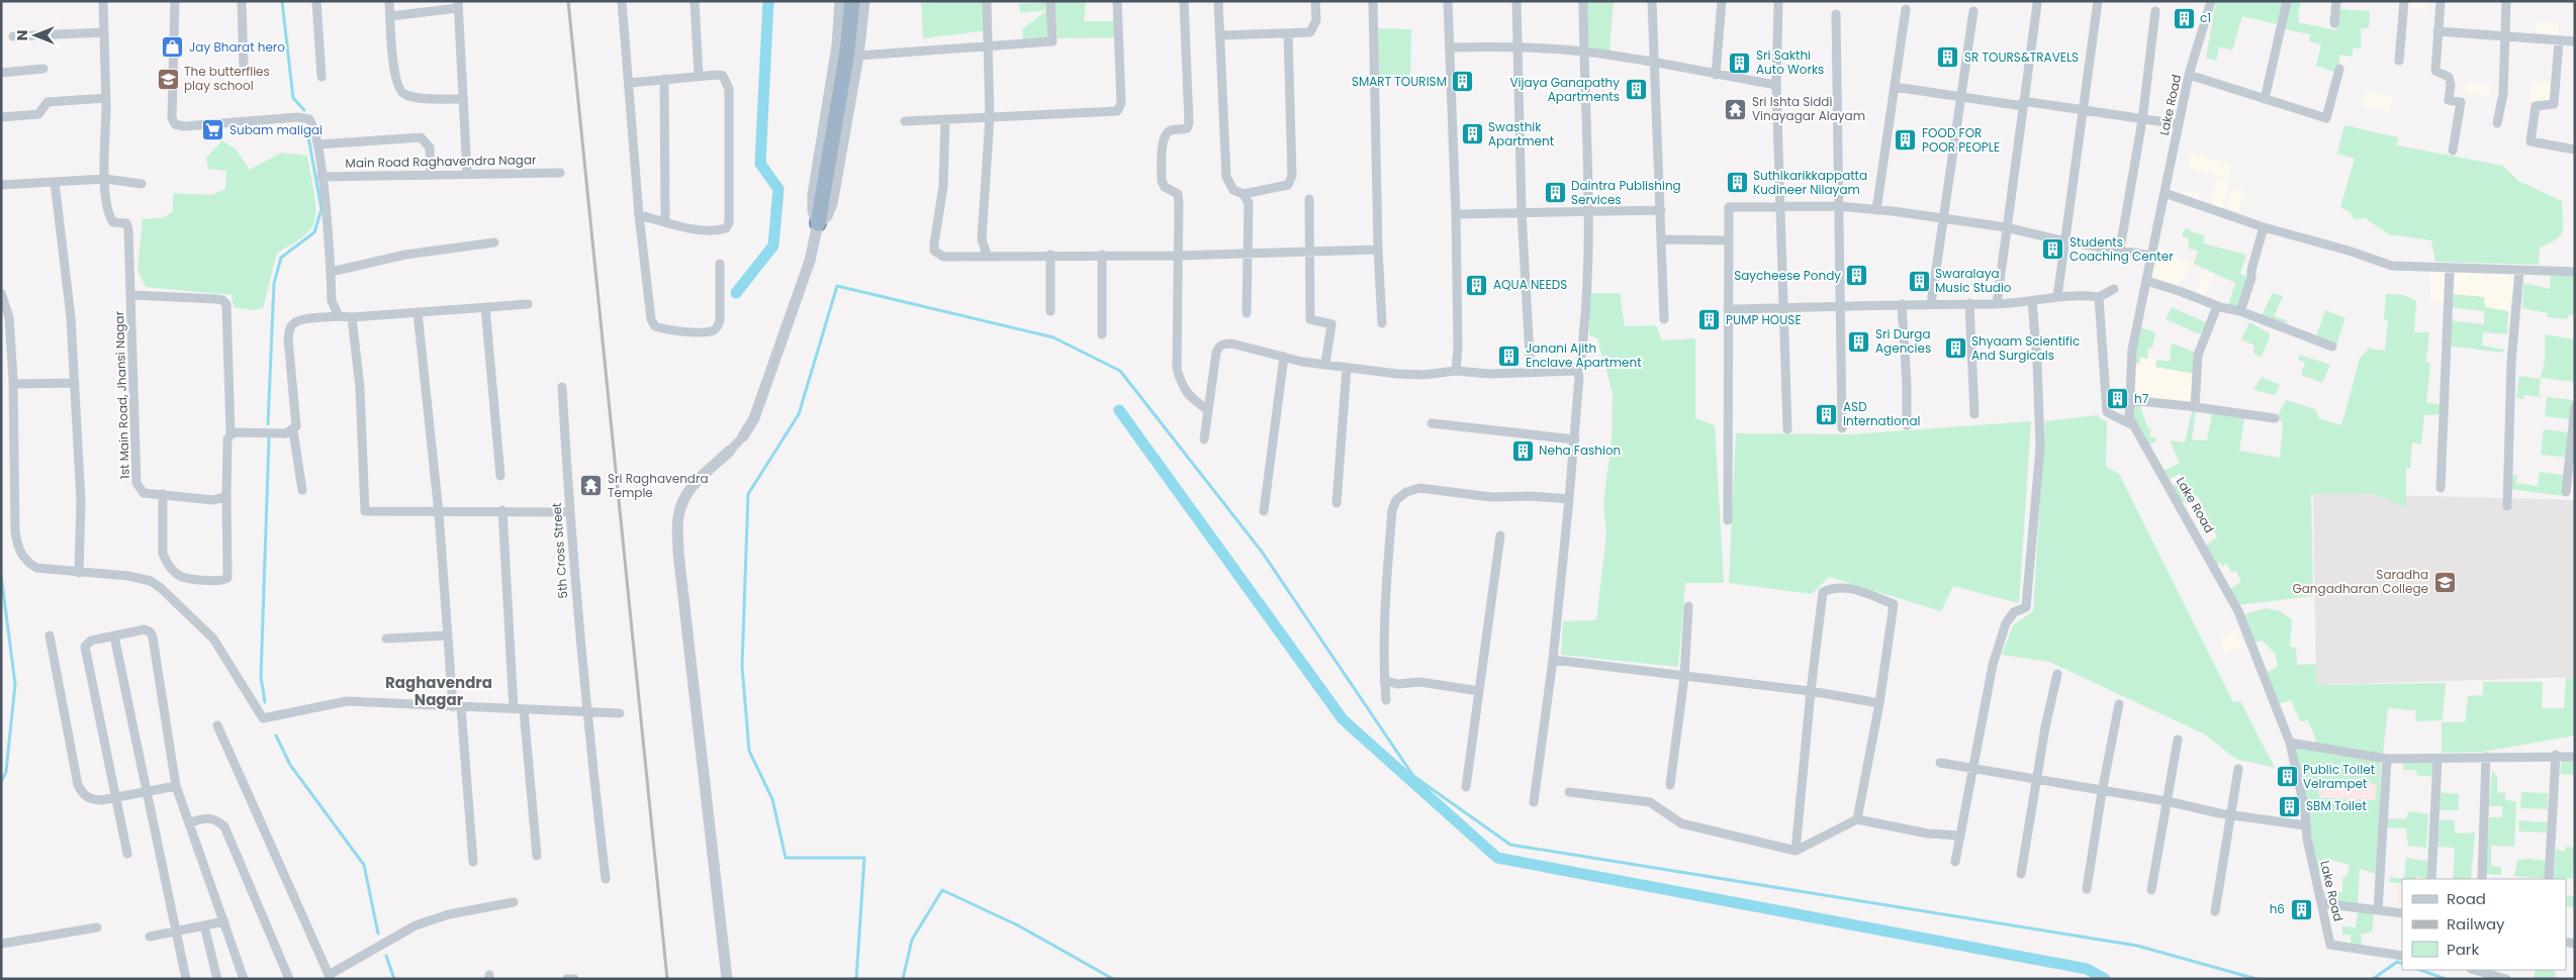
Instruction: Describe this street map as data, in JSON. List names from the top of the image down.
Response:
{
  "streets": {
    "street": [
      "Lake Road",
      "Main Road Raghavendra Nagar",
      "1st Main Road, Jhansi Nagar",
      "5th Cross Street"
    ]
  },
  "districts": ["Raghavendra Nagar"],
  "places": {
    "building": [
      "c1",
      "SR TOURS&TRAVELS",
      "Sri Sakthi Auto Works",
      "SMART TOURISM",
      "Vijaya Ganapathy Apartments",
      "Swasthik Apartment",
      "FOOD FOR POOR PEOPLE",
      "Suthikarikkappatta Kudineer Nilayam",
      "Daintra Publishing Services",
      "Students Coaching Center",
      "Saycheese Pondy",
      "Swaralaya Music Studio",
      "AQUA NEEDS",
      "PUMP HOUSE",
      "Sri Durga Agencies",
      "Shyaam Scientific And Surgicals",
      "Janani Ajith Enclave Apartment",
      "h7",
      "ASD International",
      "Neha Fashion",
      "Public Toilet Velrampet",
      "SBM Toilet",
      "h6"
    ],
    "shop": ["Jay Bharat hero"],
    "school or university": ["The butterflies play school", "Saradha Gangadharan College"],
    "temple": ["Sri Ishta Siddi Vinayagar Alayam", "Sri Raghavendra Temple"],
    "supermarket": ["Subam maligai"]
  },
  "legend": ["Road", "Railway", "Park"],
  "north": "left"
}
